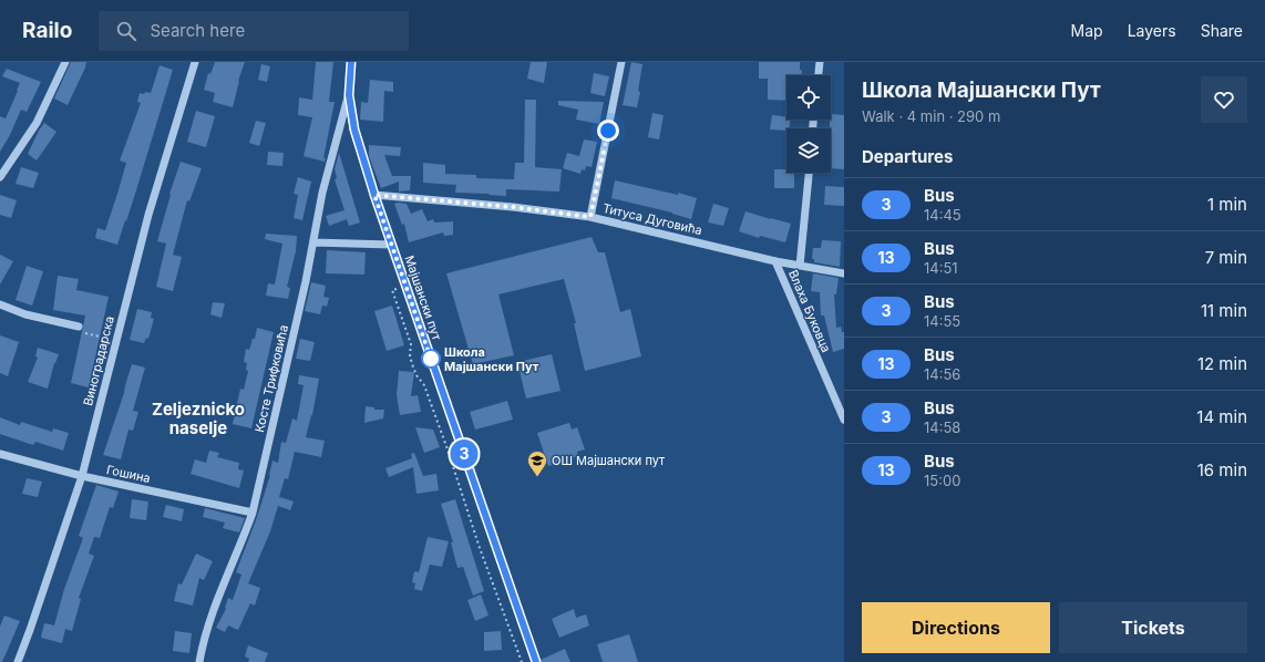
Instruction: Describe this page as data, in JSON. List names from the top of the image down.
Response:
{
  "streets": {
    "street": [
      "Титуса Дуговића",
      "Мајшански пут",
      "Влаха Буковца",
      "Виноградарска",
      "Косте Трифковића",
      "Гошина"
    ]
  },
  "crossings": [
    ["Титуса Дуговића", "Мајшански пут"],
    ["Титуса Дуговића", "Влаха Буковца"],
    ["Мајшански пут", "Косте Трифковића"],
    ["Виноградарска", "Гошина"],
    ["Косте Трифковића", "Гошина"]
  ],
  "districts": ["Zeljeznicko naselje"],
  "places": {
    "other": ["Школа Мајшански Пут"],
    "school or university": ["ОШ Мајшански пут"]
  },
  "lines": ["bus line 3"],
  "page": {
    "header": "Railo",
    "search": "Search here",
    "nav": ["Map", "Layers", "Share"],
    "on_map": "3",
    "heading": [
      ["Школа Мајшански Пут", "Walk · 4 min · 290 m"],
      "Departures"
    ],
    "list": [
      {
        "mark": "3",
        "name": "Bus",
        "note": "14:45",
        "value": "1 min"
      },
      {
        "mark": "13",
        "name": "Bus",
        "note": "14:51",
        "value": "7 min"
      },
      {
        "mark": "3",
        "name": "Bus",
        "note": "14:55",
        "value": "11 min"
      },
      {
        "mark": "13",
        "name": "Bus",
        "note": "14:56",
        "value": "12 min"
      },
      {
        "mark": "3",
        "name": "Bus",
        "note": "14:58",
        "value": "14 min"
      },
      {
        "mark": "13",
        "name": "Bus",
        "note": "15:00",
        "value": "16 min"
      }
    ],
    "buttons": ["Directions", "Tickets"]
  }
}
